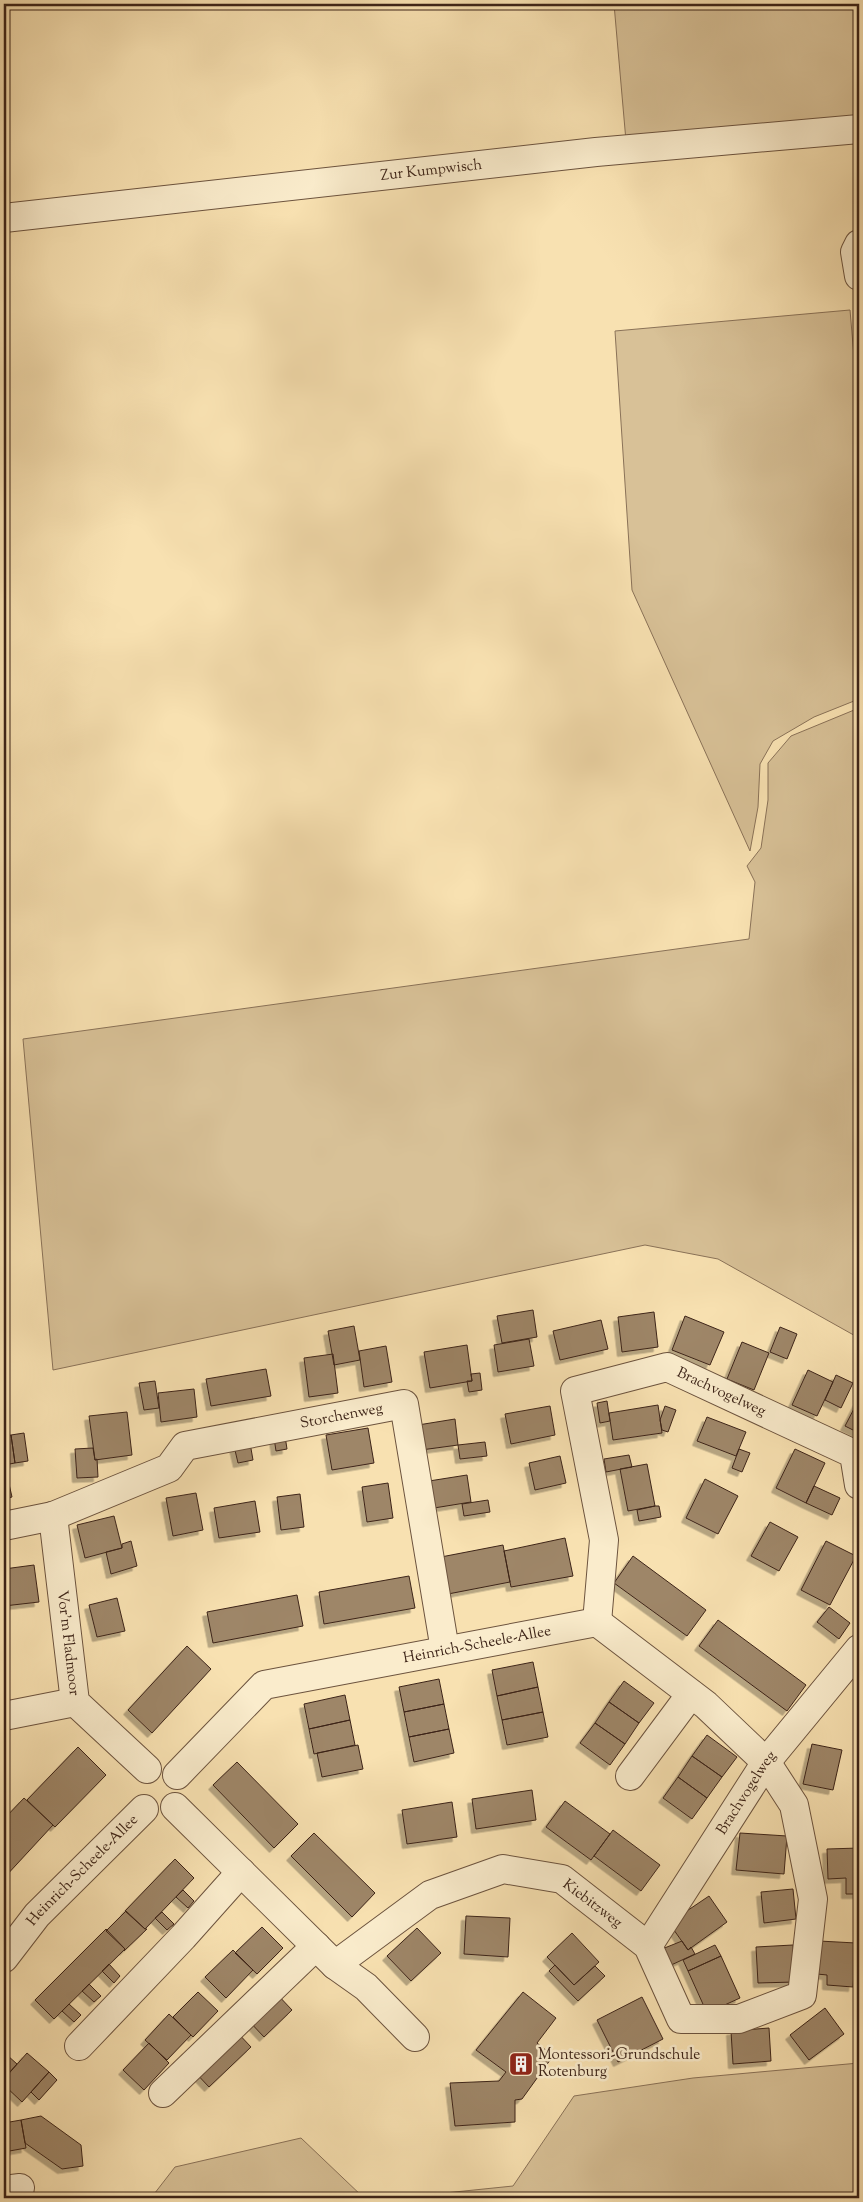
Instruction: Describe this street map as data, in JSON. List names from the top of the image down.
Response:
{
  "streets": {
    "street": [
      "Zur Kumpwisch",
      "Brachvogelweg",
      "Storchenweg",
      "Vor'm Fladmoor",
      "Heinrich-Scheele-Allee",
      "Kiebitzweg"
    ]
  },
  "crossings": [
    ["Brachvogelweg", "Heinrich-Scheele-Allee"],
    ["Brachvogelweg", "Kiebitzweg"],
    ["Storchenweg", "Vor'm Fladmoor"],
    ["Storchenweg", "Heinrich-Scheele-Allee"],
    ["Vor'm Fladmoor", "Heinrich-Scheele-Allee"]
  ],
  "places": {
    "building": ["Montessori-Grundschule Rotenburg"]
  }
}
